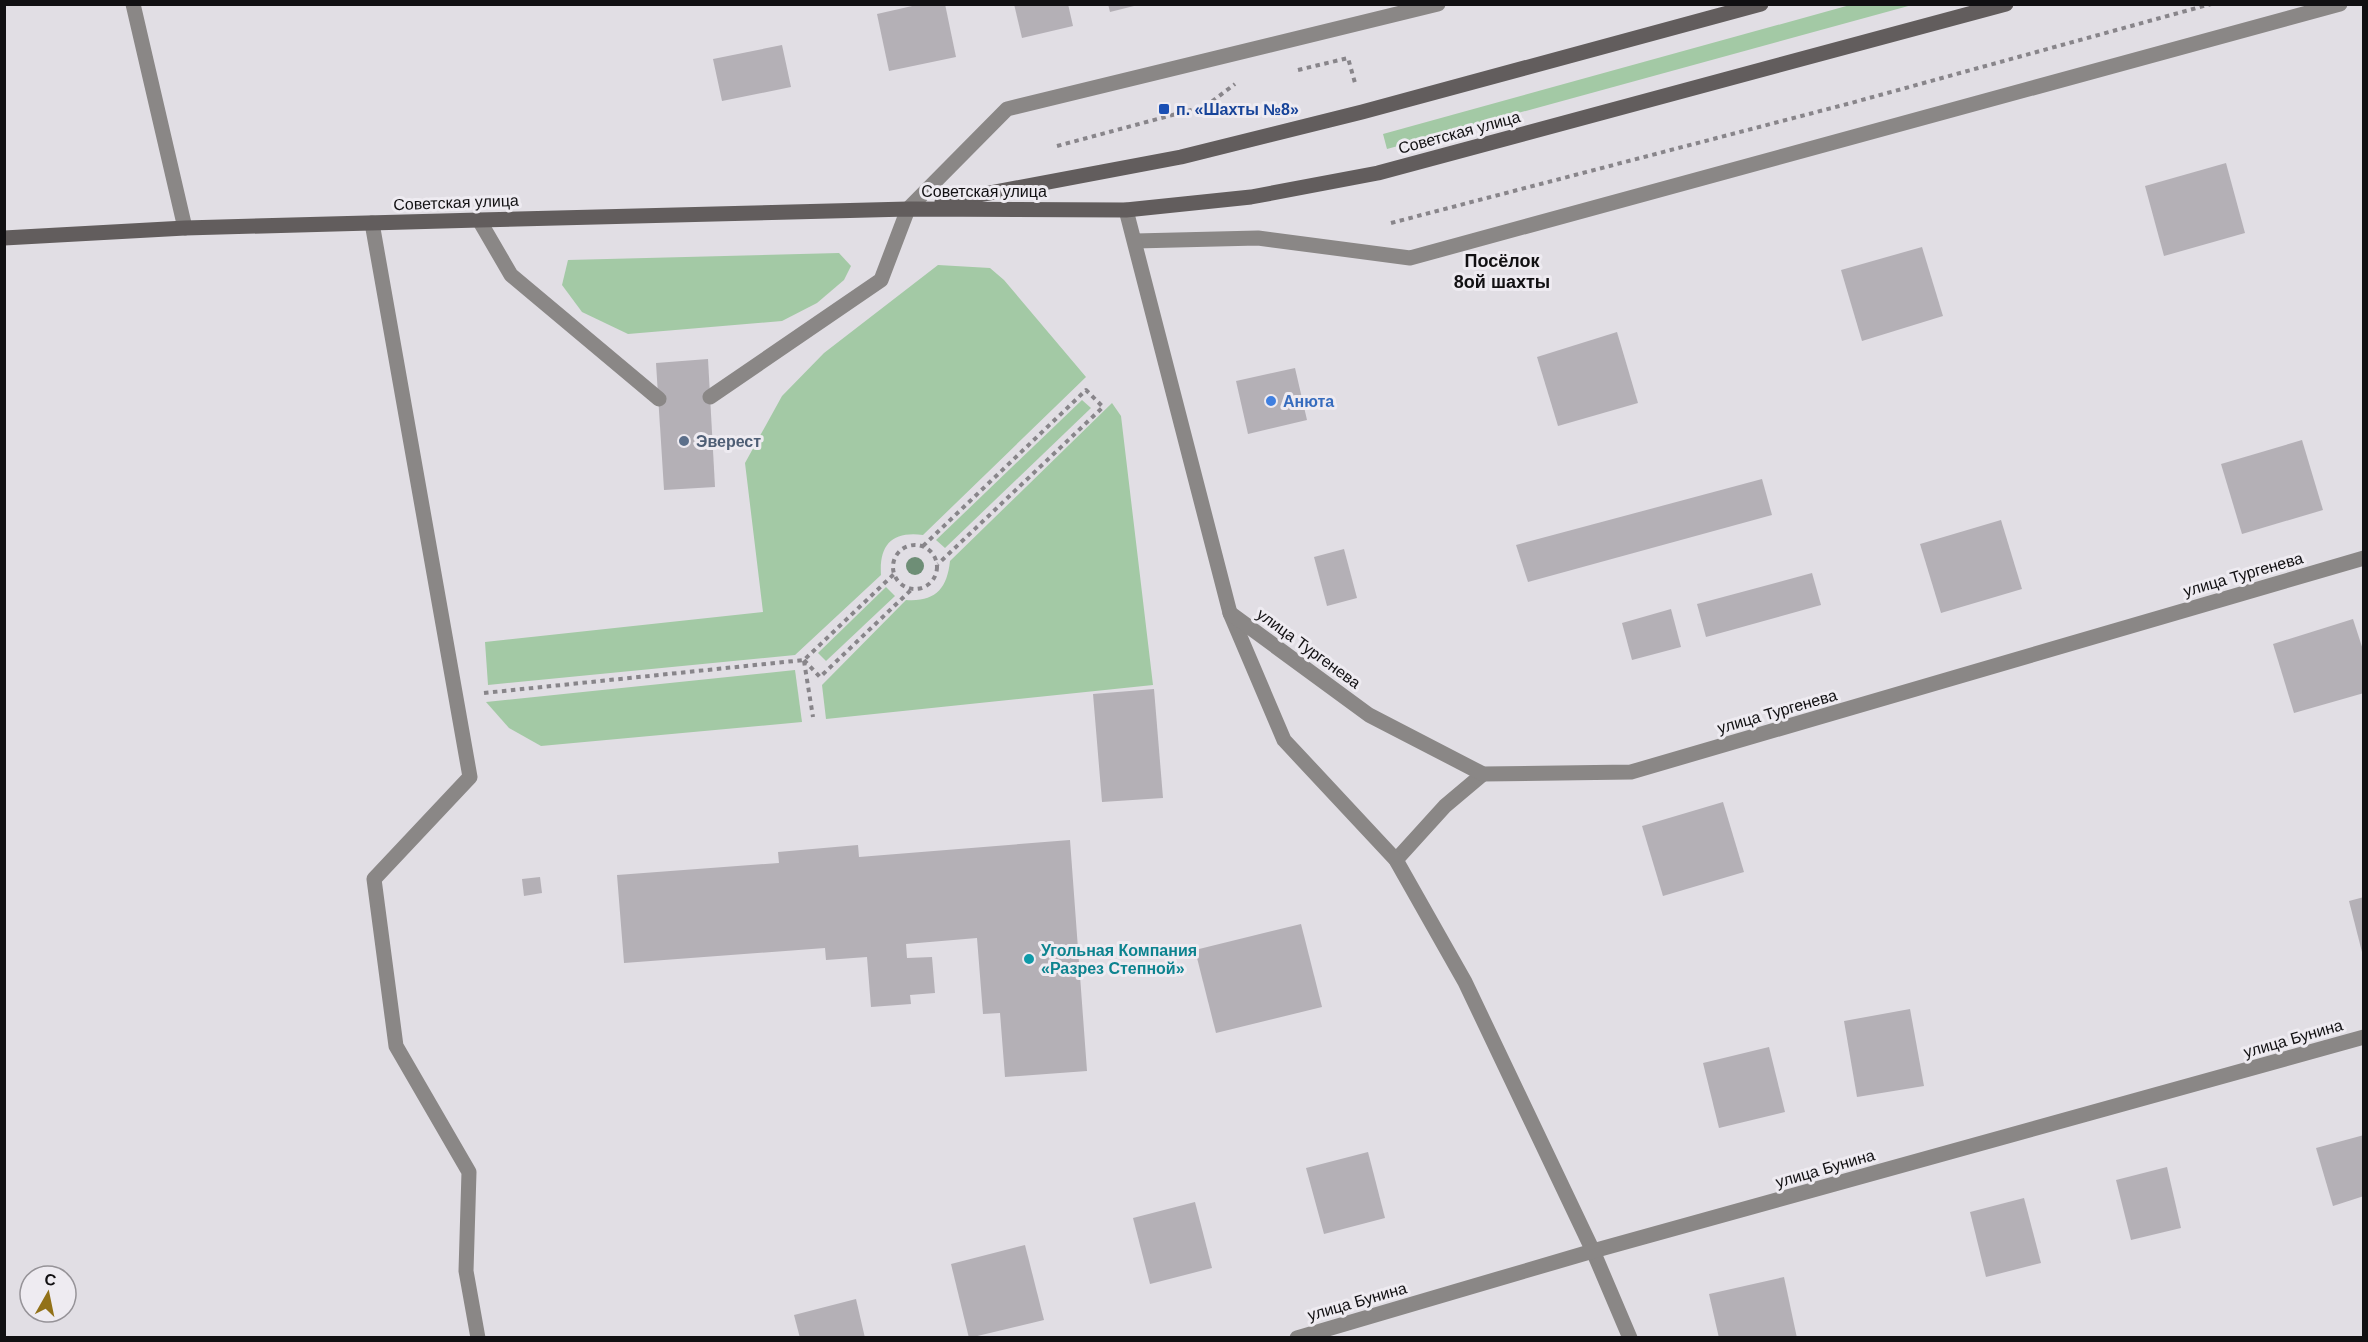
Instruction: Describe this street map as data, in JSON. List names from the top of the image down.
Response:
{
  "streets": {
    "main road": ["Советская улица"],
    "street": ["улица Тургенева", "улица Бунина"]
  },
  "districts": ["Посёлок 8ой шахты"],
  "places": {
    "transit": ["п. «Шахты №8»"],
    "other": ["Анюта", "Эверест", "Угольная Компания «Разрез Степной»"]
  },
  "north": "top"
}
